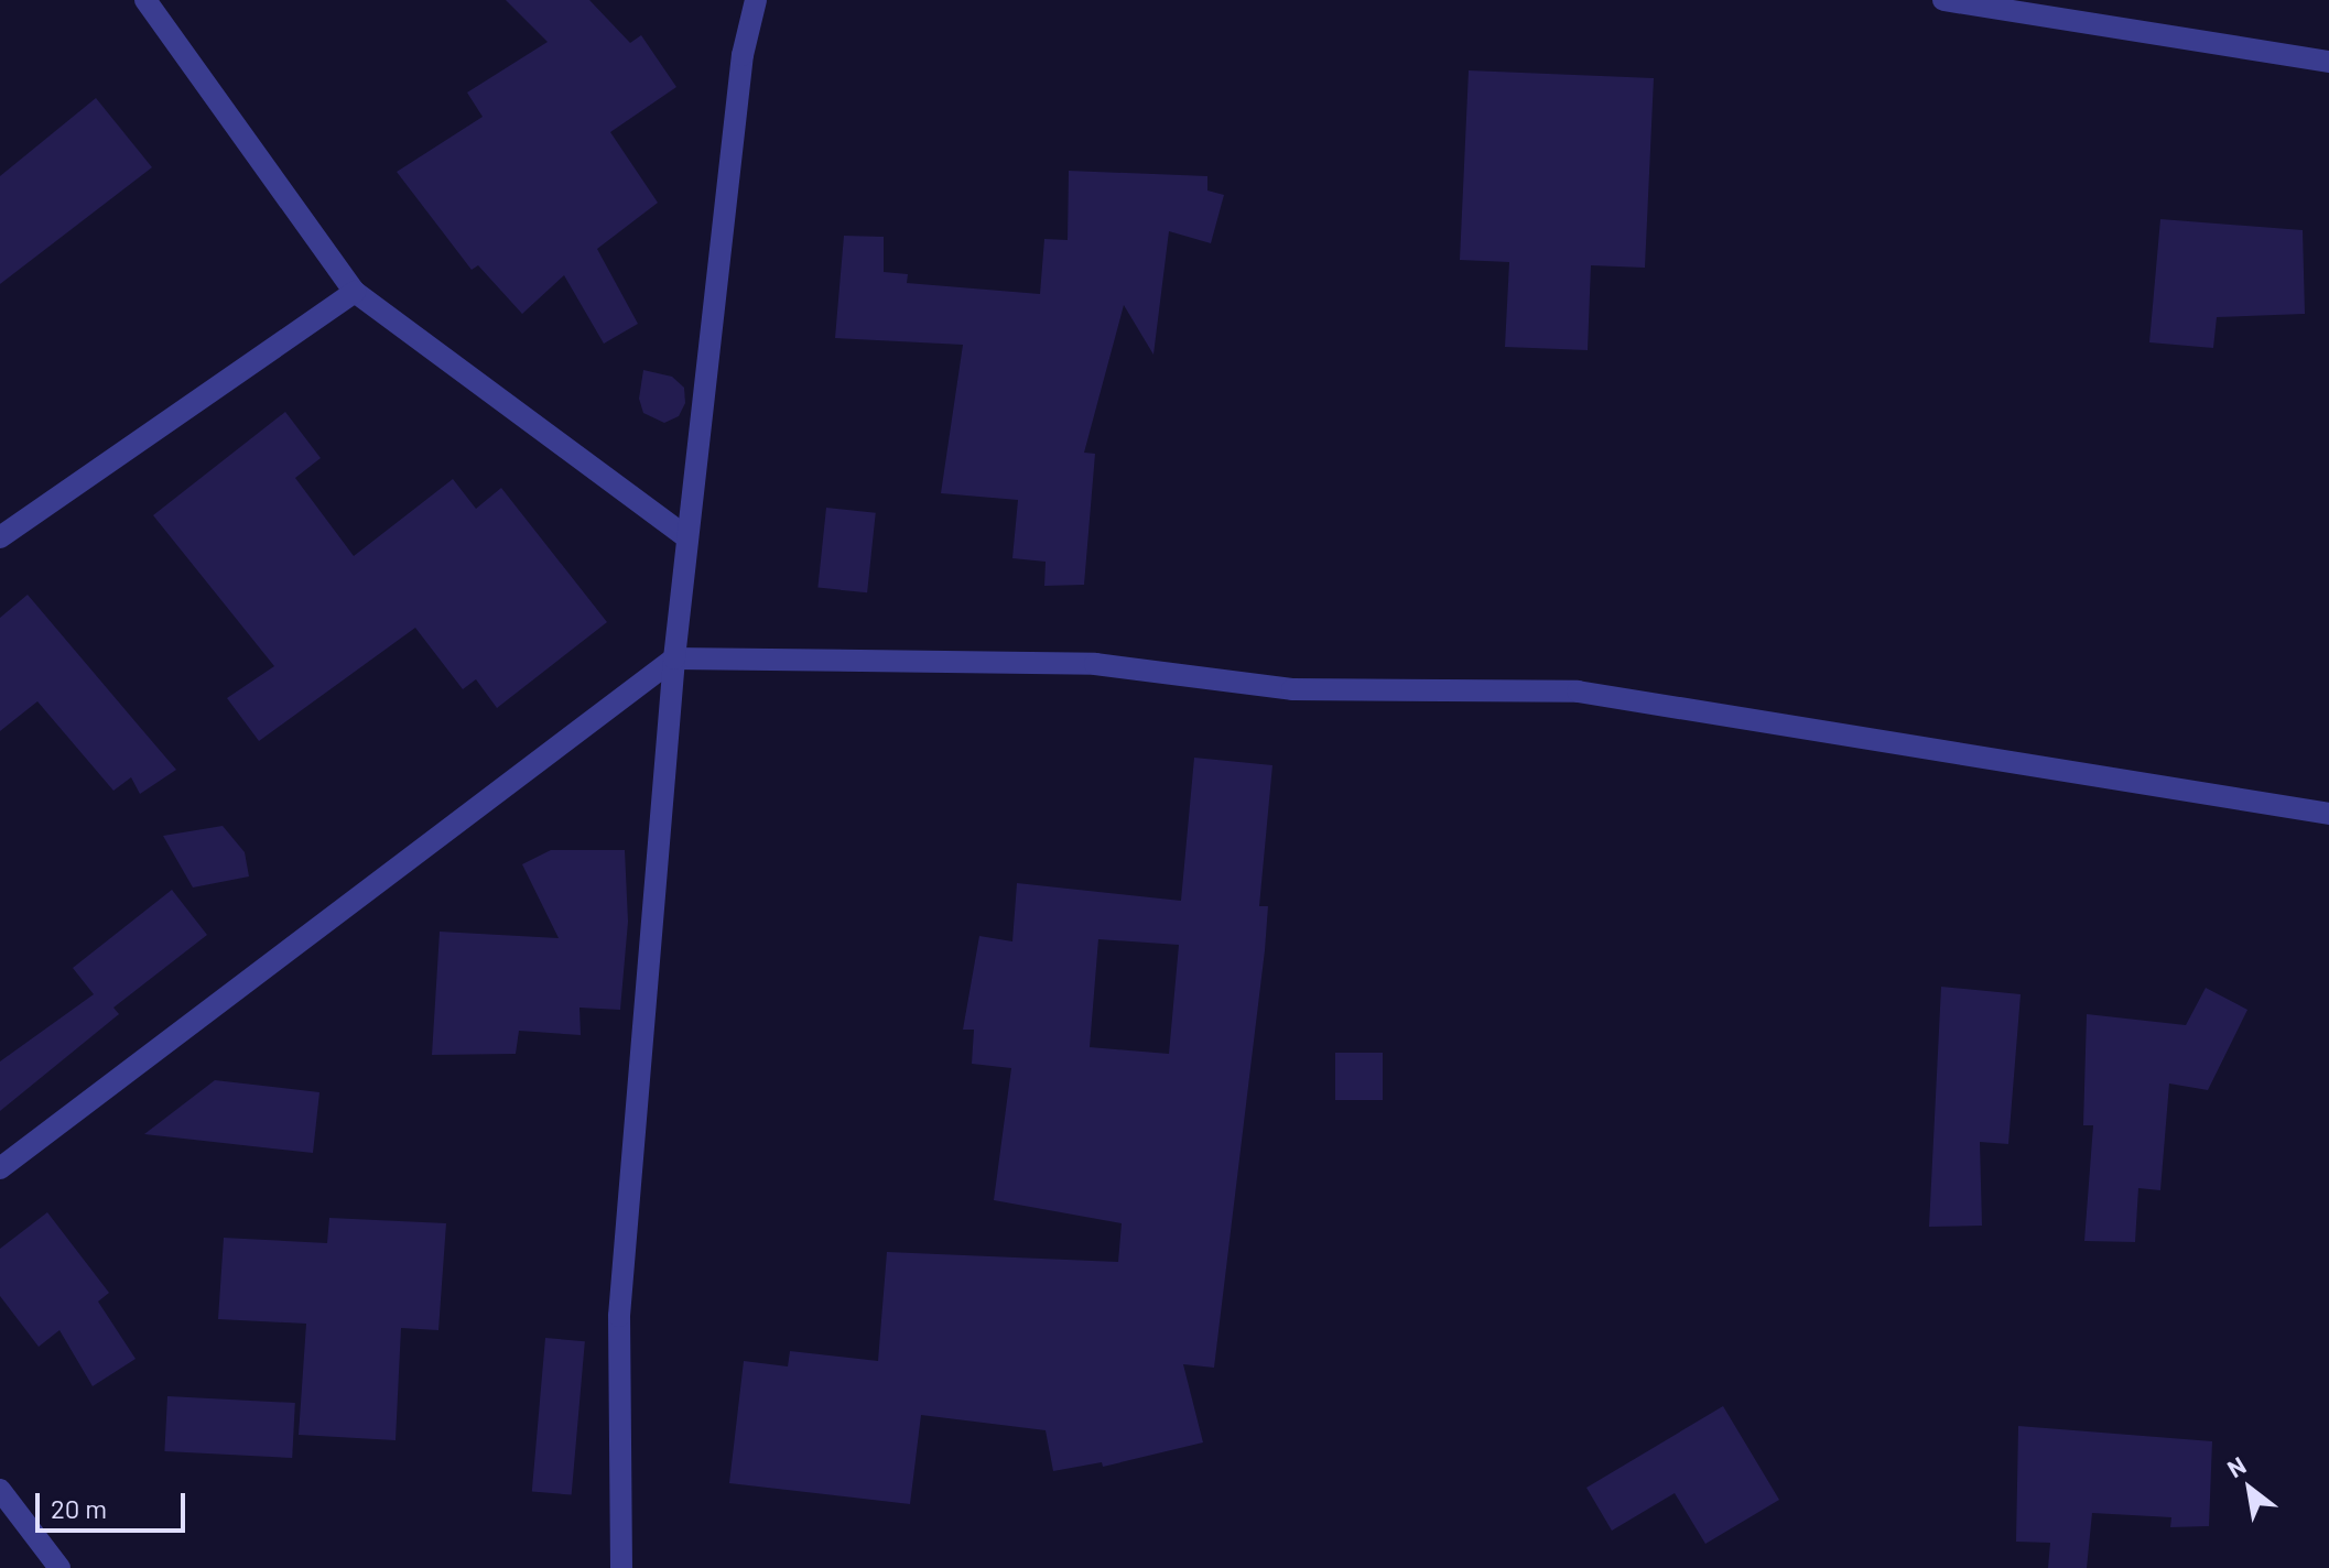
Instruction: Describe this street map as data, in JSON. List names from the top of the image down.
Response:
{
  "scale_bar": "20 m",
  "north": "top left"
}
